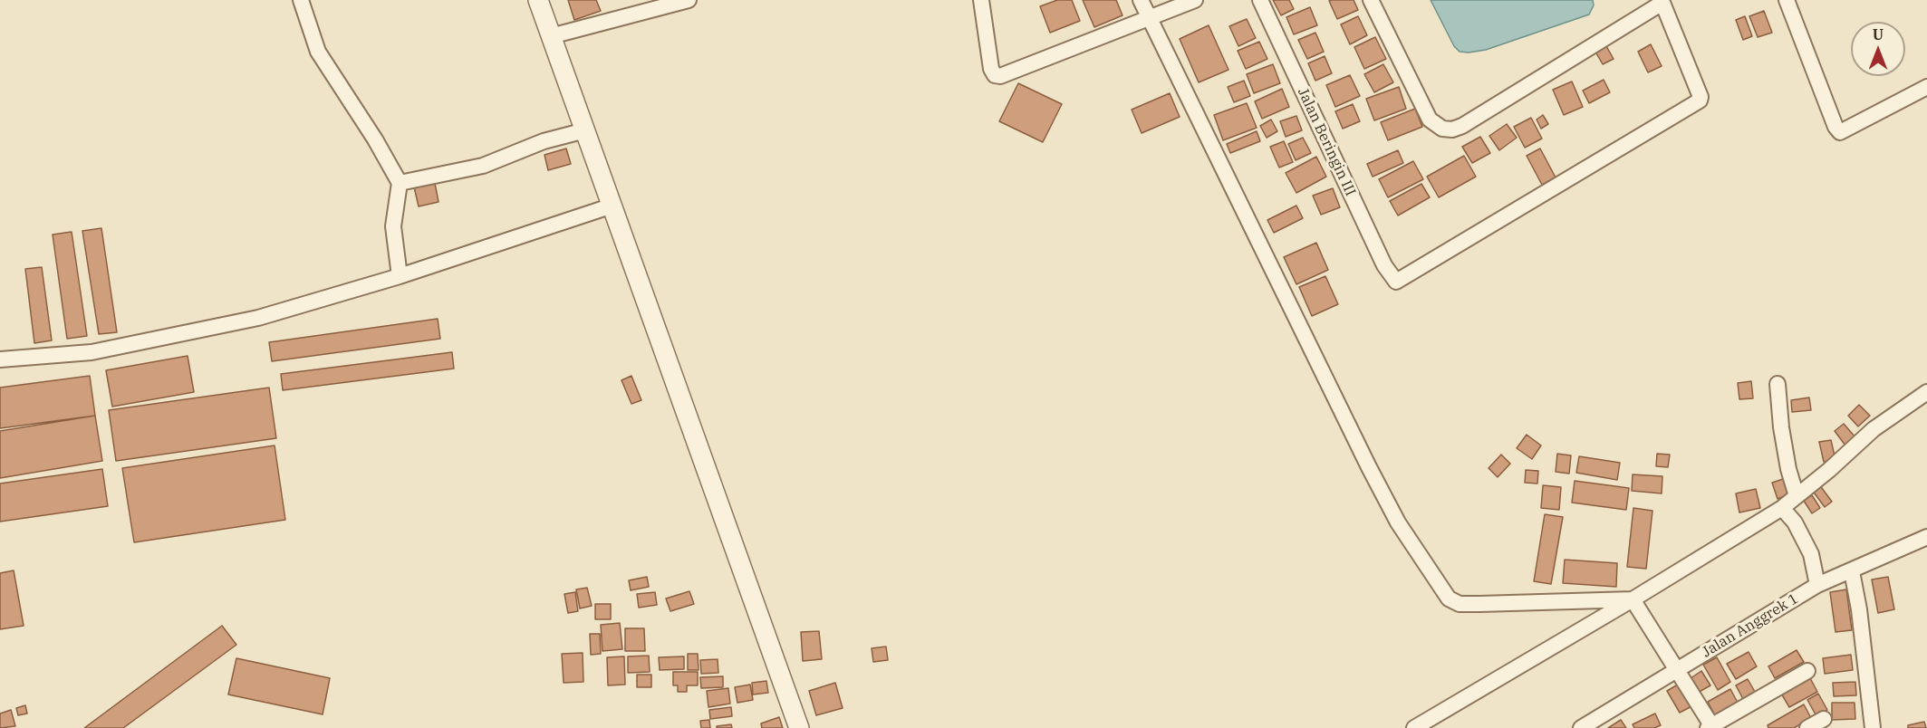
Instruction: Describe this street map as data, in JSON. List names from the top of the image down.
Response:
{
  "streets": {
    "street": ["Jalan Beringin III", "Jalan Anggrek 1"]
  },
  "north": "top"
}
